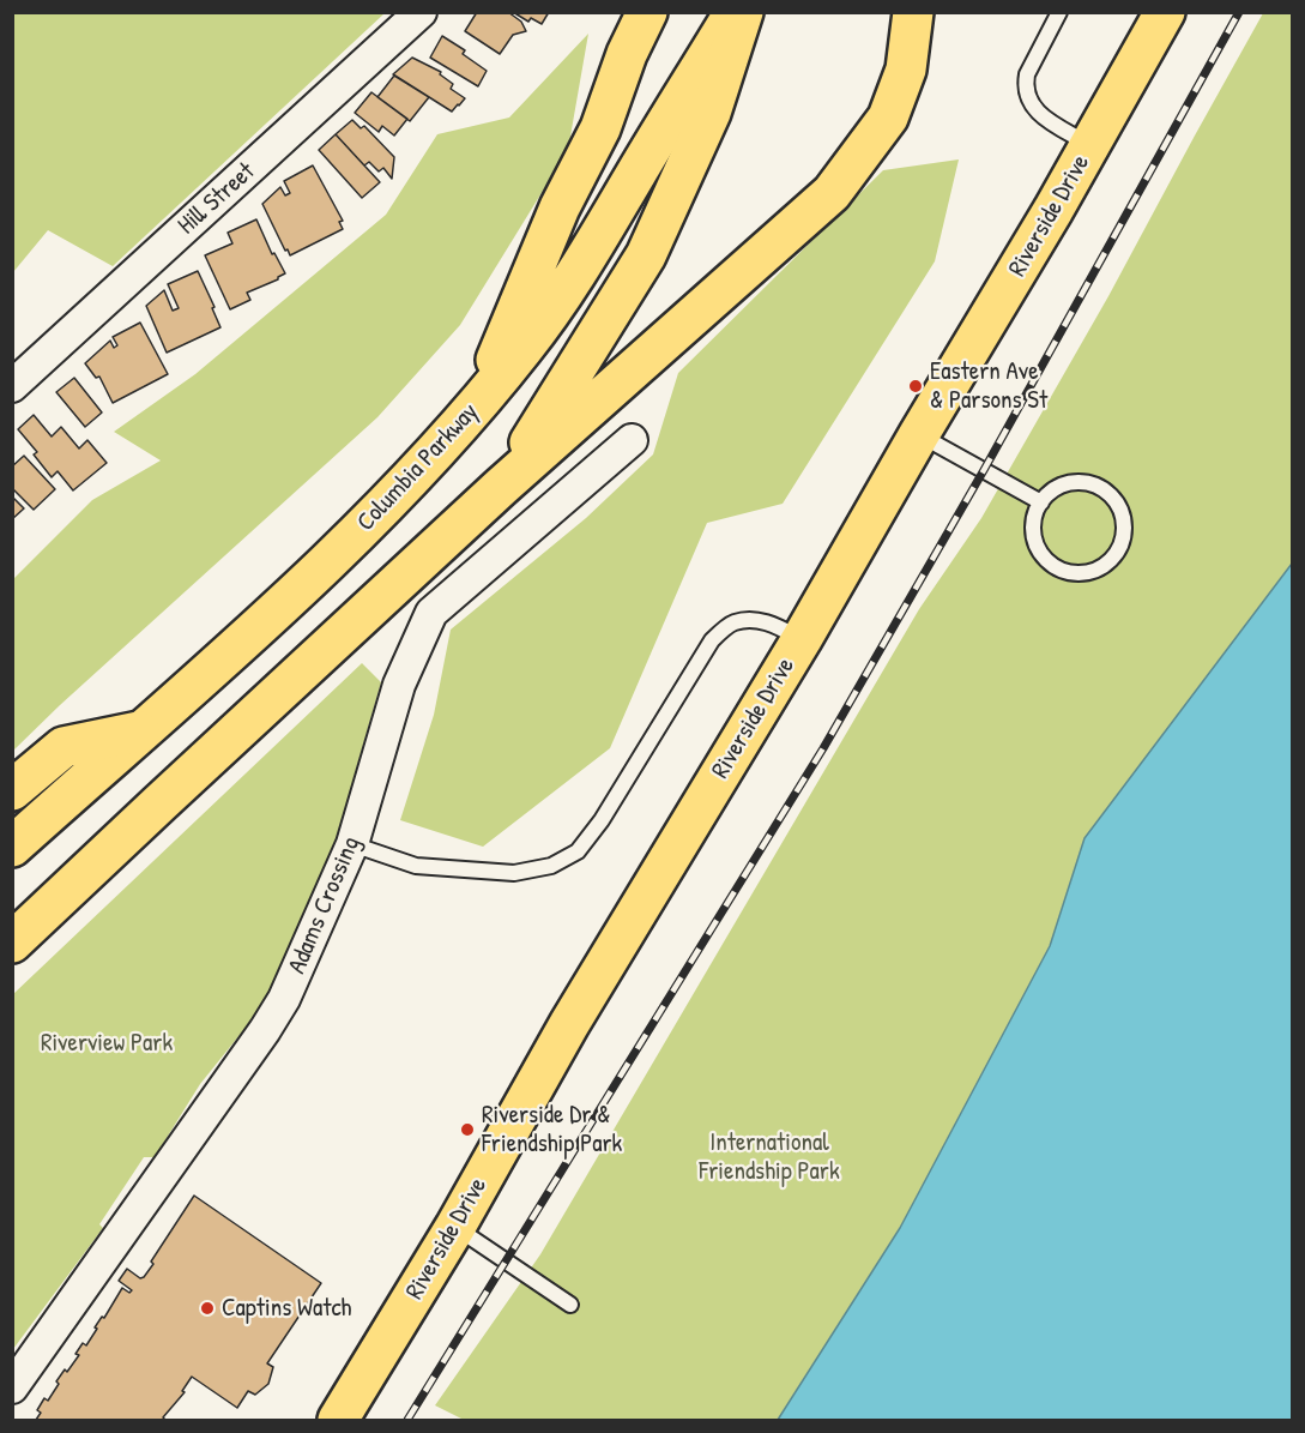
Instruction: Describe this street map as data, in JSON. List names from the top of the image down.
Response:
{
  "streets": {
    "main road": ["Riverside Drive", "Columbia Parkway"],
    "street": ["Hill Street", "Adams Crossing"]
  },
  "parks": ["Riverview Park", "International Friendship Park"],
  "places": ["Eastern Ave & Parsons St", "Riverside Dr & Friendship Park", "Captins Watch"]
}
